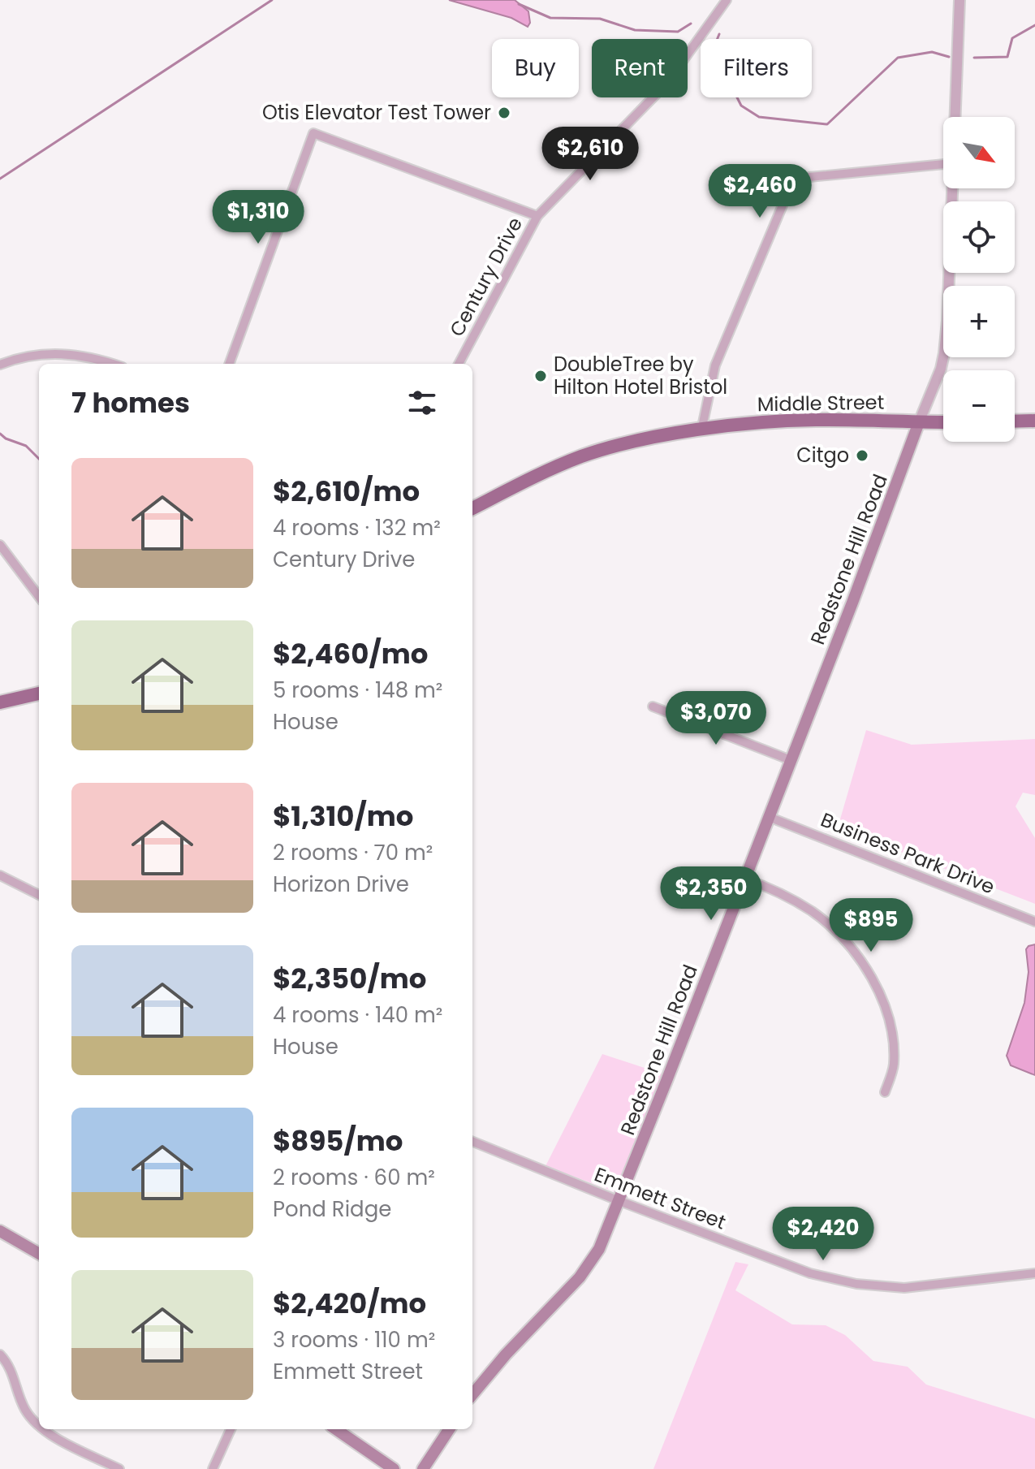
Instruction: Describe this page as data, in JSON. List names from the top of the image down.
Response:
{
  "streets": {
    "main road": ["Middle Street", "Redstone Hill Road"],
    "street": ["Century Drive", "Business Park Drive", "Emmett Street"]
  },
  "crossings": [
    ["Middle Street", "Redstone Hill Road"],
    ["Redstone Hill Road", "Business Park Drive"],
    ["Redstone Hill Road", "Emmett Street"]
  ],
  "places": ["Otis Elevator Test Tower", "DoubleTree by Hilton Hotel Bristol", "Citgo"],
  "north": "bottom right",
  "page": {
    "chip": ["Buy", "Rent", "Filters"],
    "map_buttons": ["+", "−"],
    "price": [
      "$2,610",
      "$2,460",
      "$1,310",
      "$3,070",
      "$2,350",
      "$895",
      "$2,420"
    ],
    "heading": "7 homes",
    "list": [
      {
        "name": "$2,610/mo",
        "note": "4 rooms · 132 m² · Century Drive"
      },
      {
        "name": "$2,460/mo",
        "note": "5 rooms · 148 m² · House"
      },
      {
        "name": "$1,310/mo",
        "note": "2 rooms · 70 m² · Horizon Drive"
      },
      {
        "name": "$2,350/mo",
        "note": "4 rooms · 140 m² · House"
      },
      {
        "name": "$895/mo",
        "note": "2 rooms · 60 m² · Pond Ridge"
      },
      {
        "name": "$2,420/mo",
        "note": "3 rooms · 110 m² · Emmett Street"
      }
    ]
  }
}
